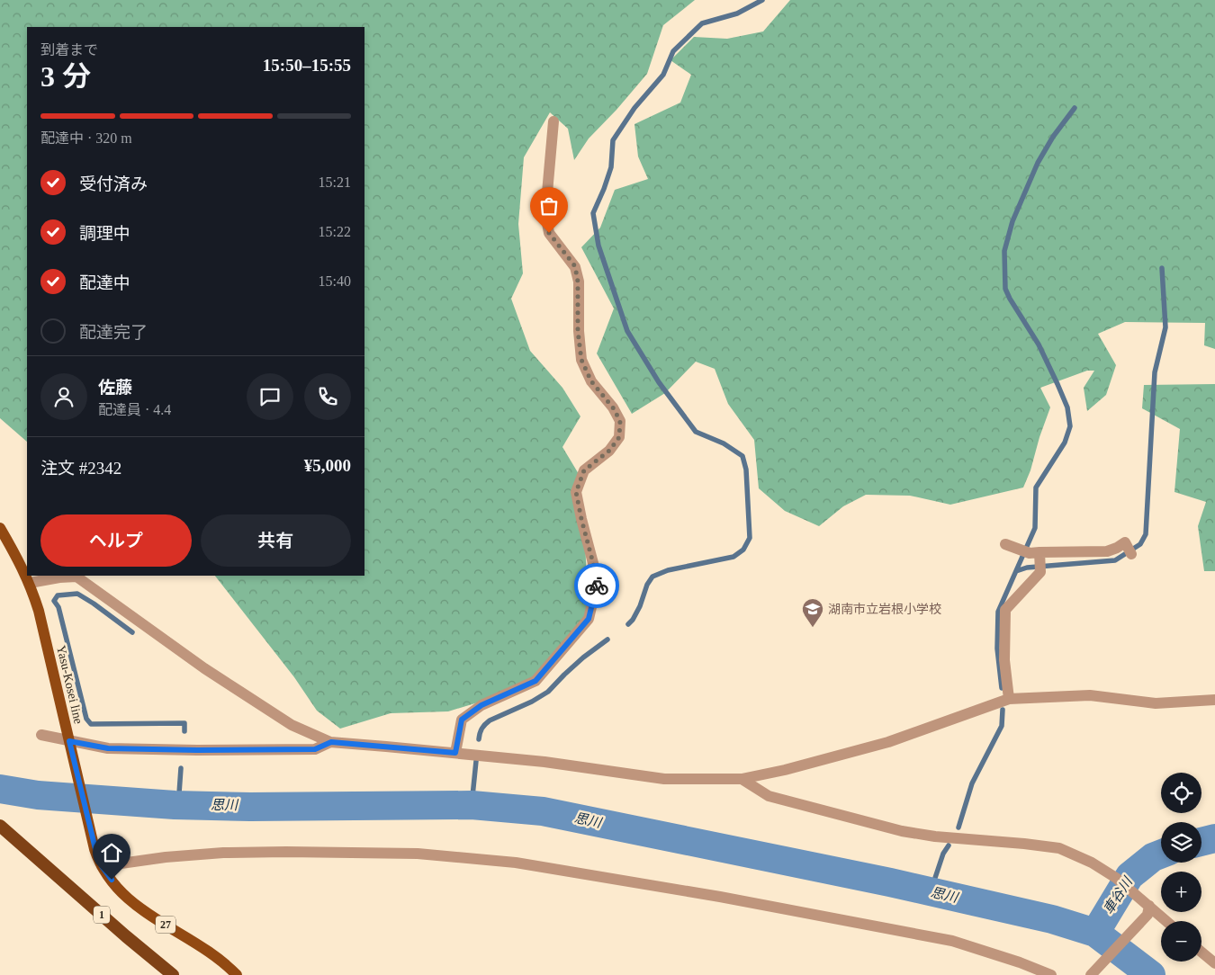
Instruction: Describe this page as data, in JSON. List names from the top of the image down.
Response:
{
  "streets": {
    "highway": ["1"],
    "main road": ["Yasu-Kosei line", "27"]
  },
  "water": ["思川", "車谷川"],
  "places": {
    "school or university": ["湖南市立岩根小学校"]
  },
  "page": {
    "heading": ["3 分", "到着まで", "15:50–15:55"],
    "panel": [
      "佐藤",
      "配達員 · 4.4",
      "注文 #2342",
      "¥5,000"
    ],
    "bar": "配達中 · 320 m",
    "list": [
      ["受付済み", "15:21"],
      ["調理中", "15:22"],
      ["配達中", "15:40"],
      "配達完了"
    ],
    "buttons": ["ヘルプ", "共有"],
    "map_buttons": ["+", "−"]
  }
}
